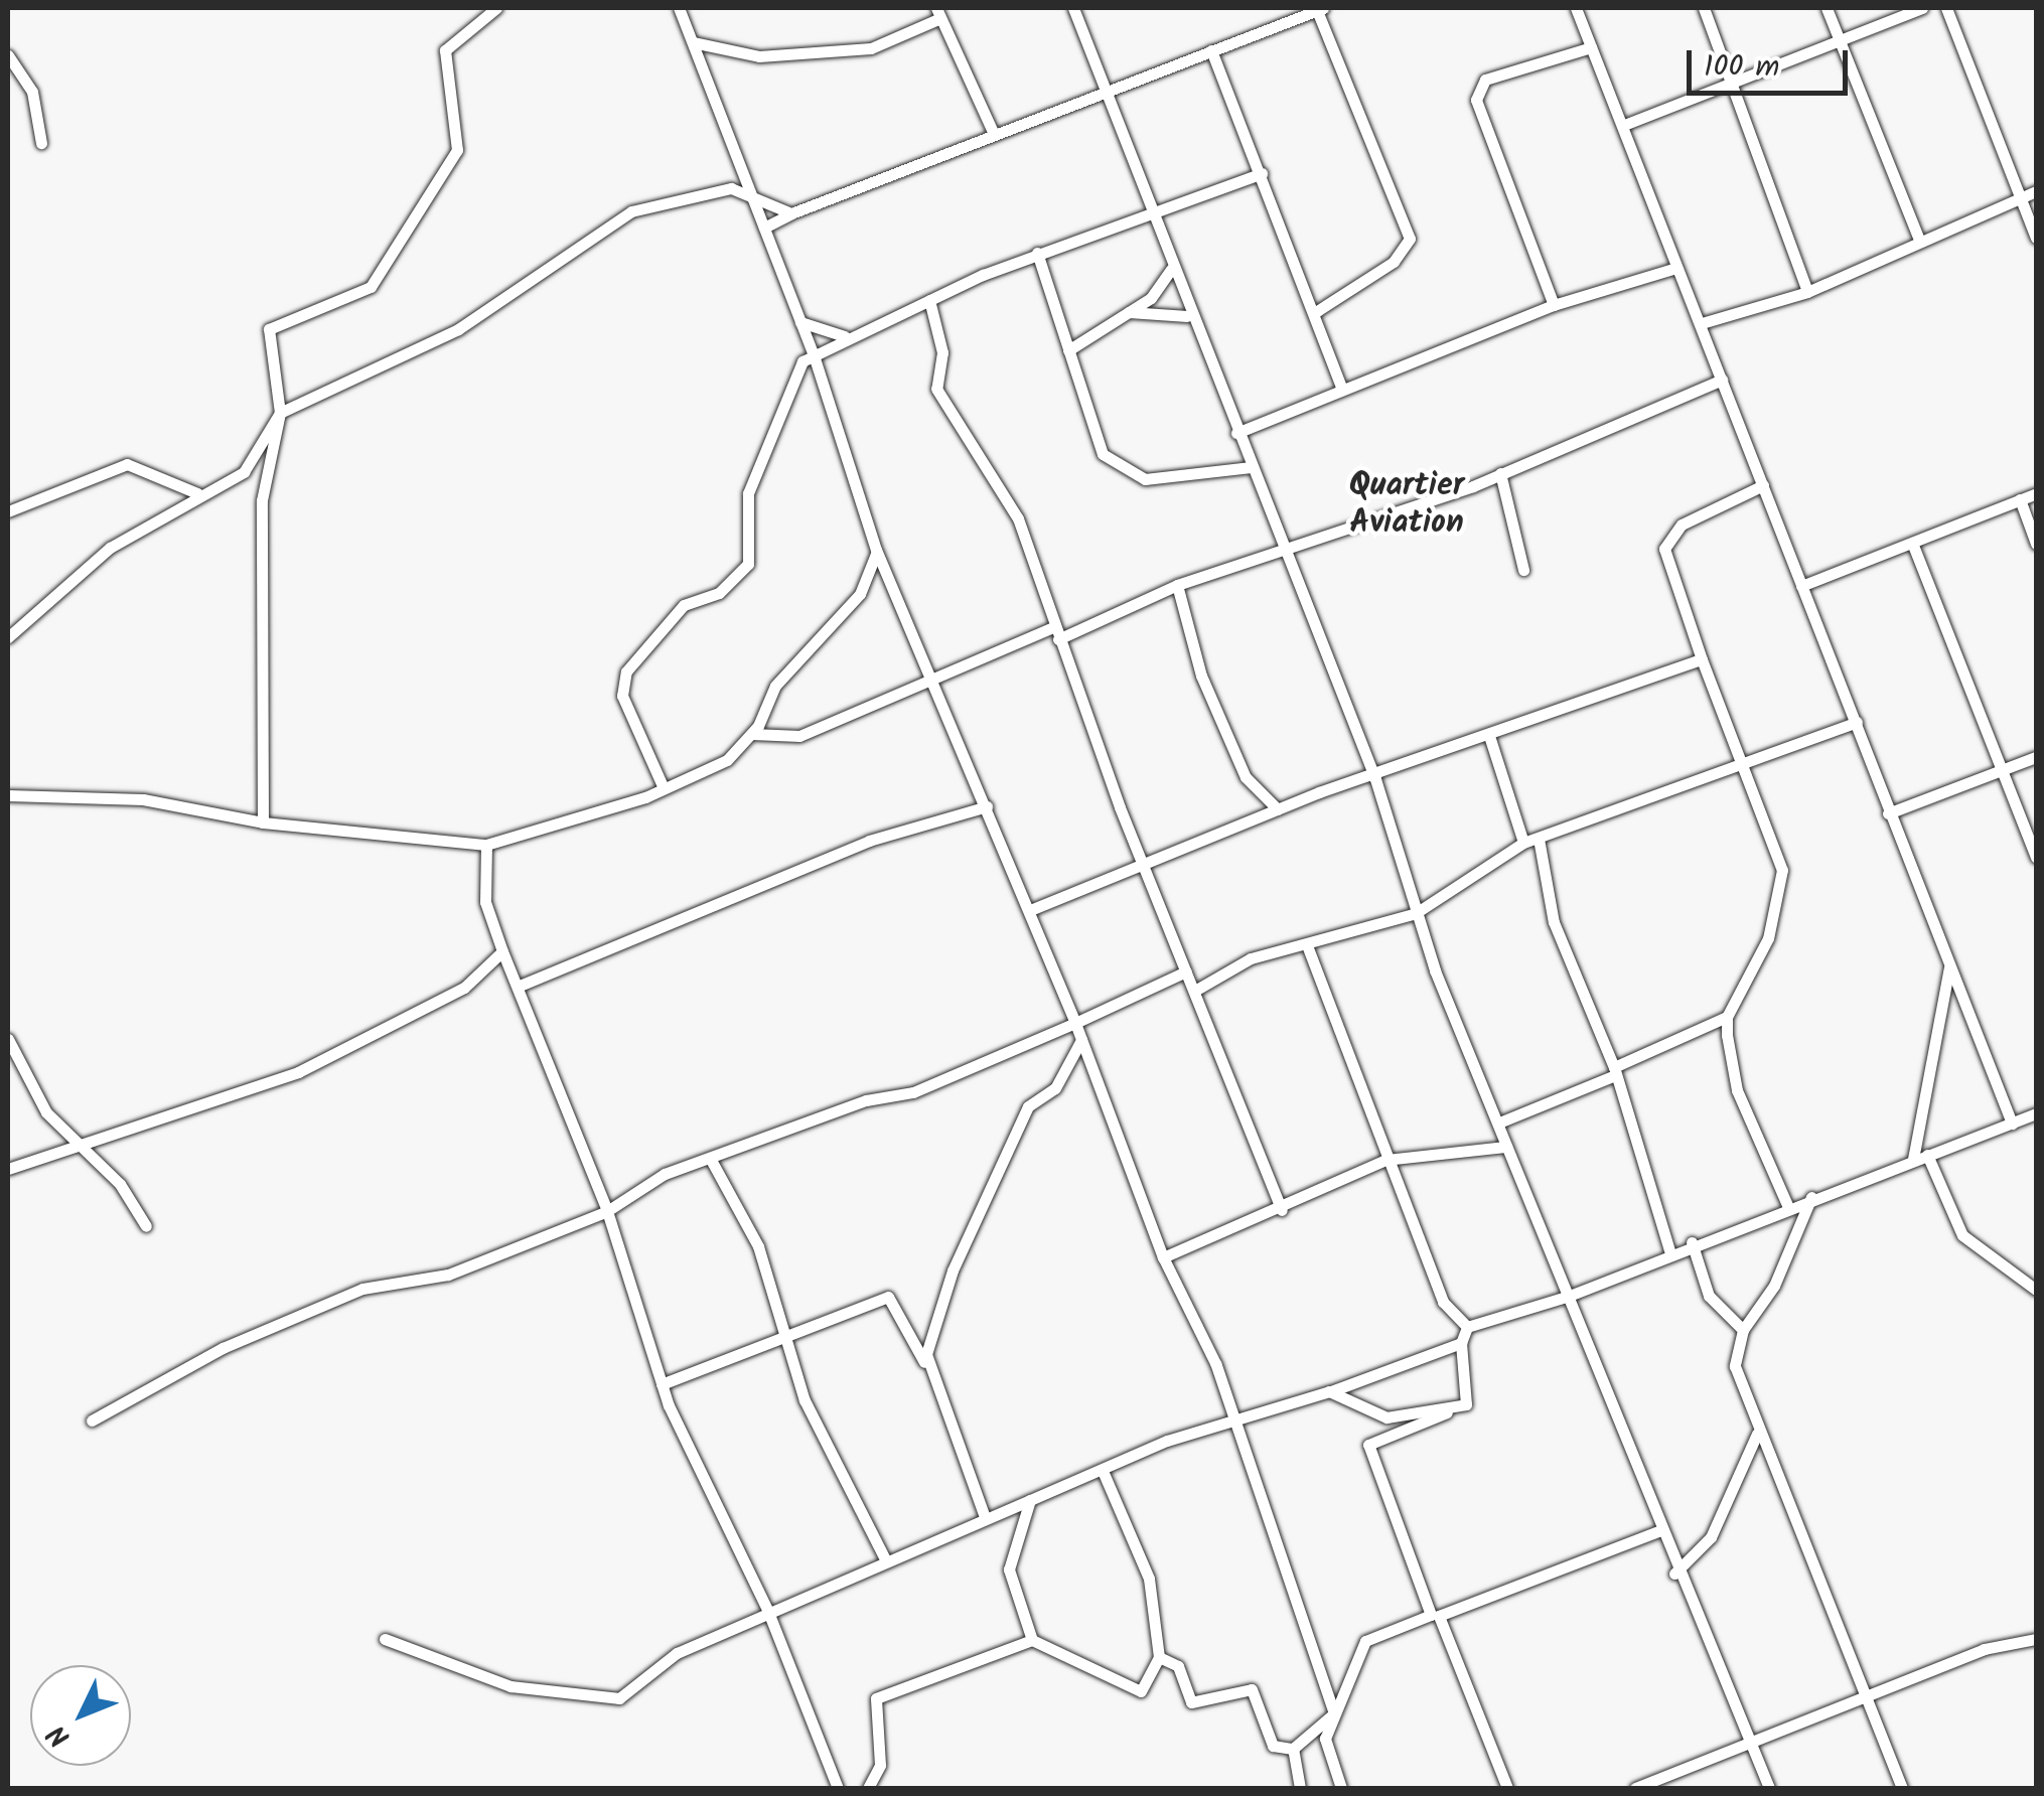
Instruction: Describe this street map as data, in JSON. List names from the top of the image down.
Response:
{
  "districts": ["Quartier Aviation"],
  "scale_bar": "100 m",
  "north": "bottom left"
}
